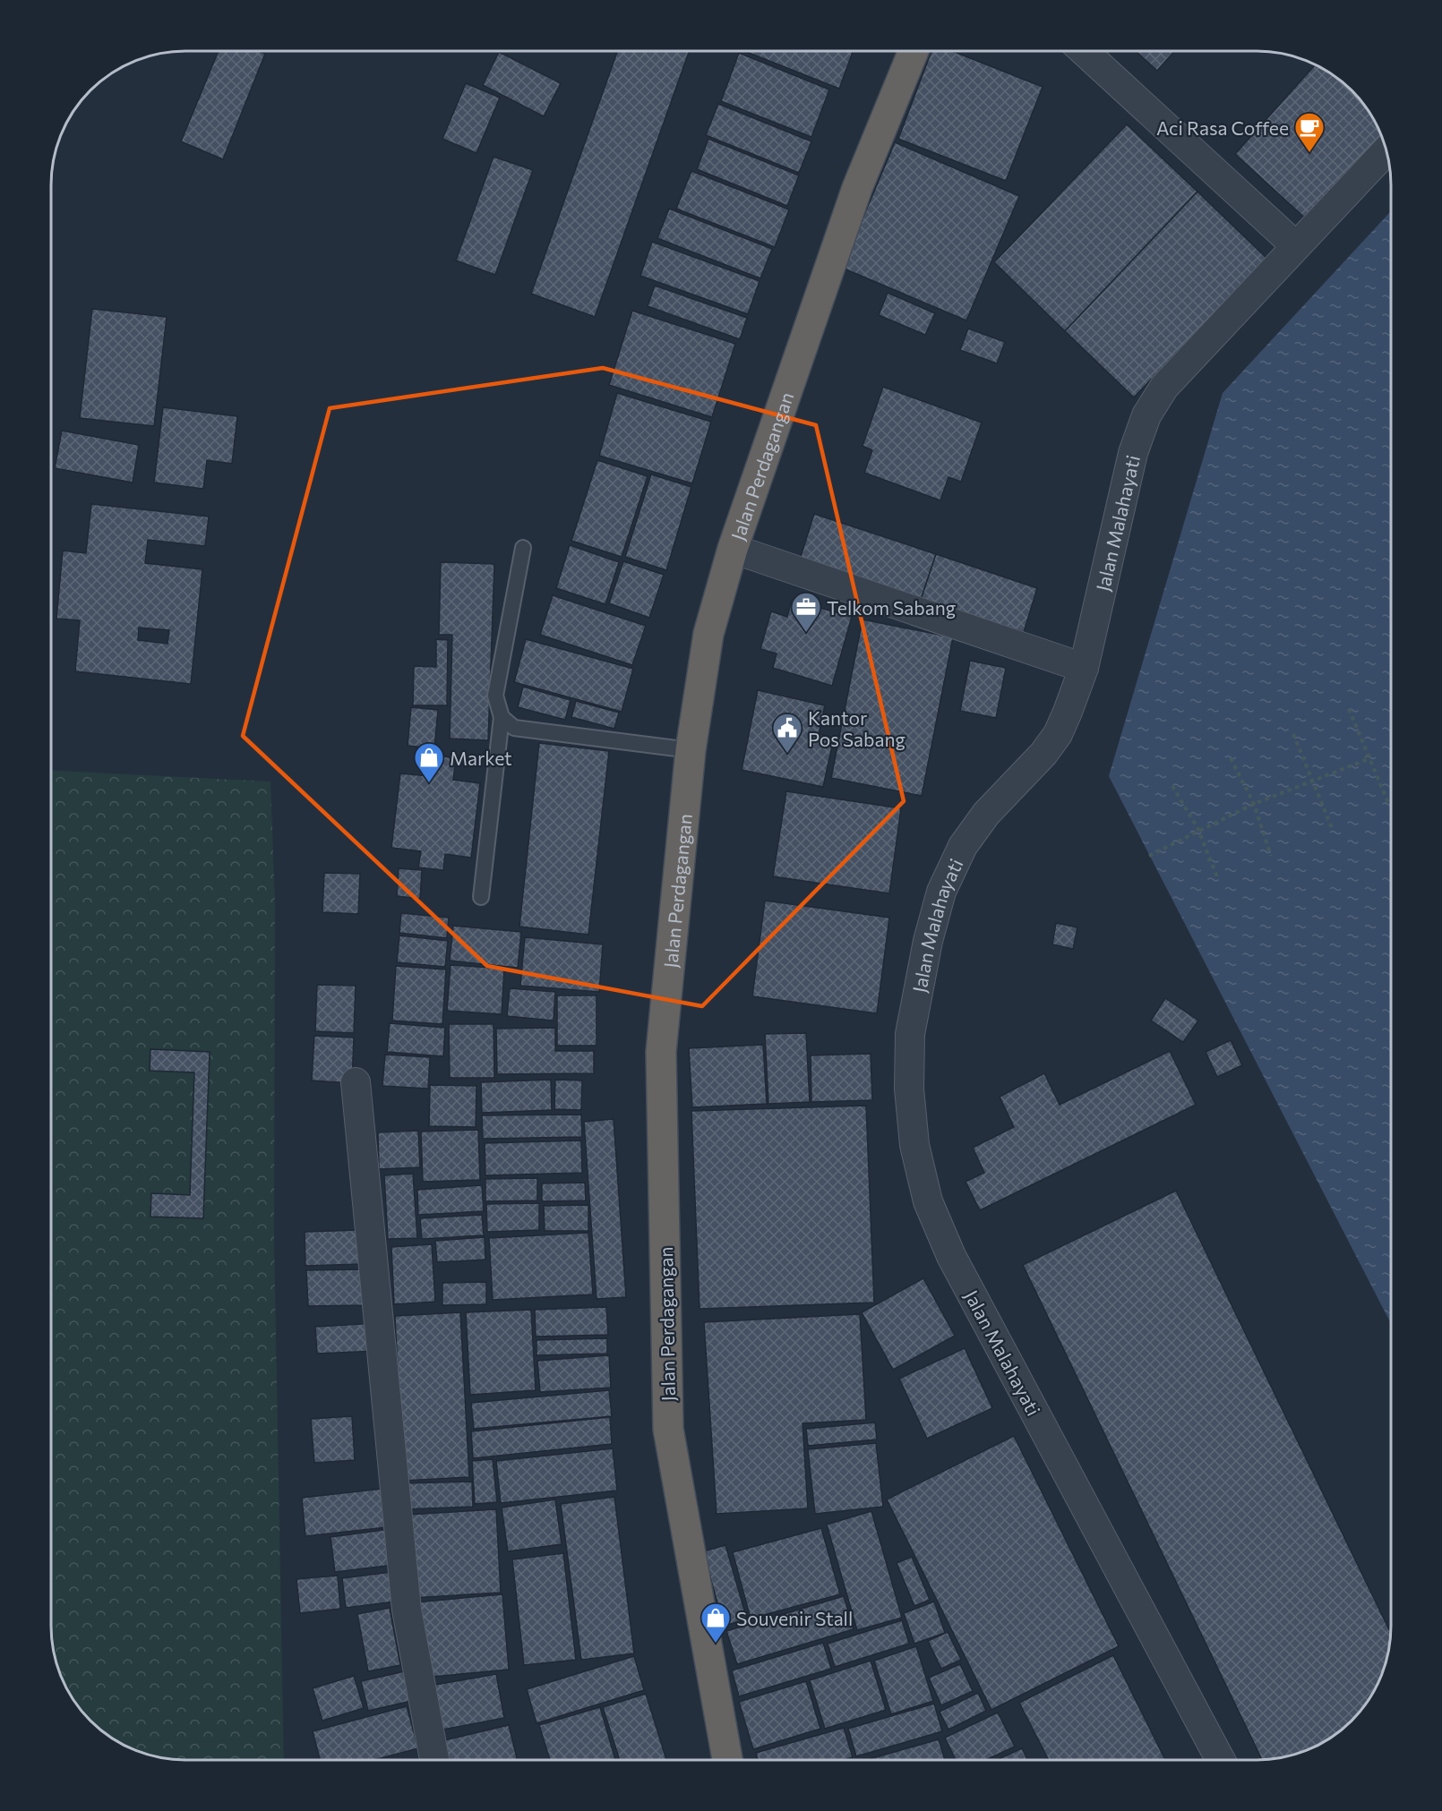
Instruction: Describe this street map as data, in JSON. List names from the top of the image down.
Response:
{
  "streets": {
    "highway": ["Jalan Perdagangan"],
    "street": ["Jalan Malahayati"]
  },
  "places": {
    "cafe": ["Aci Rasa Coffee"],
    "office": ["Telkom Sabang"],
    "public building": ["Kantor Pos Sabang"],
    "shop": ["Market", "Souvenir Stall"]
  }
}
